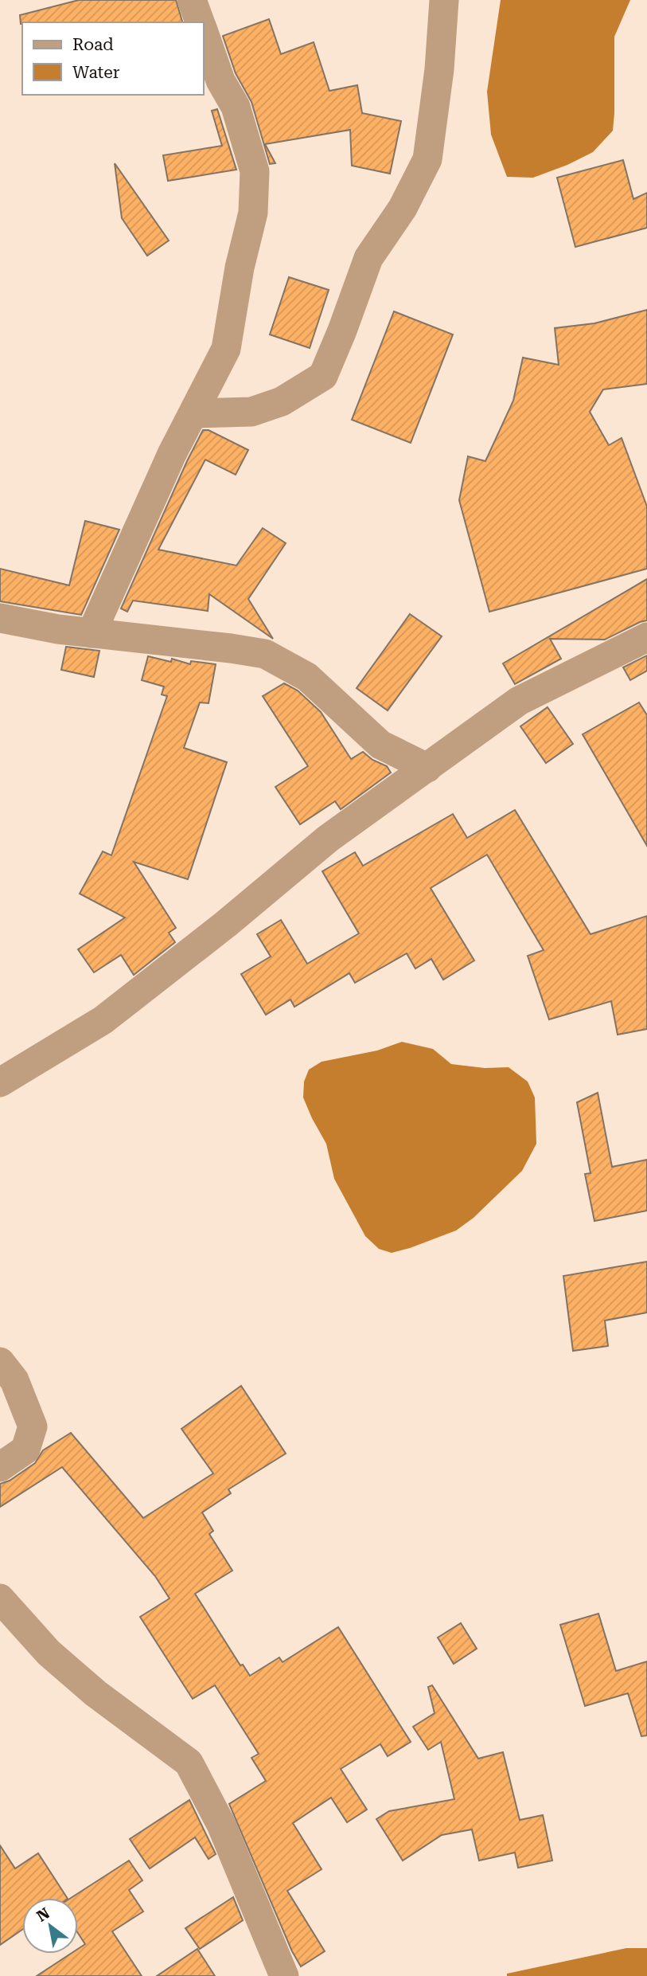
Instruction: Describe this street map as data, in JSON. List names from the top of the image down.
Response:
{
  "legend": ["Road", "Water"],
  "north": "top left"
}
